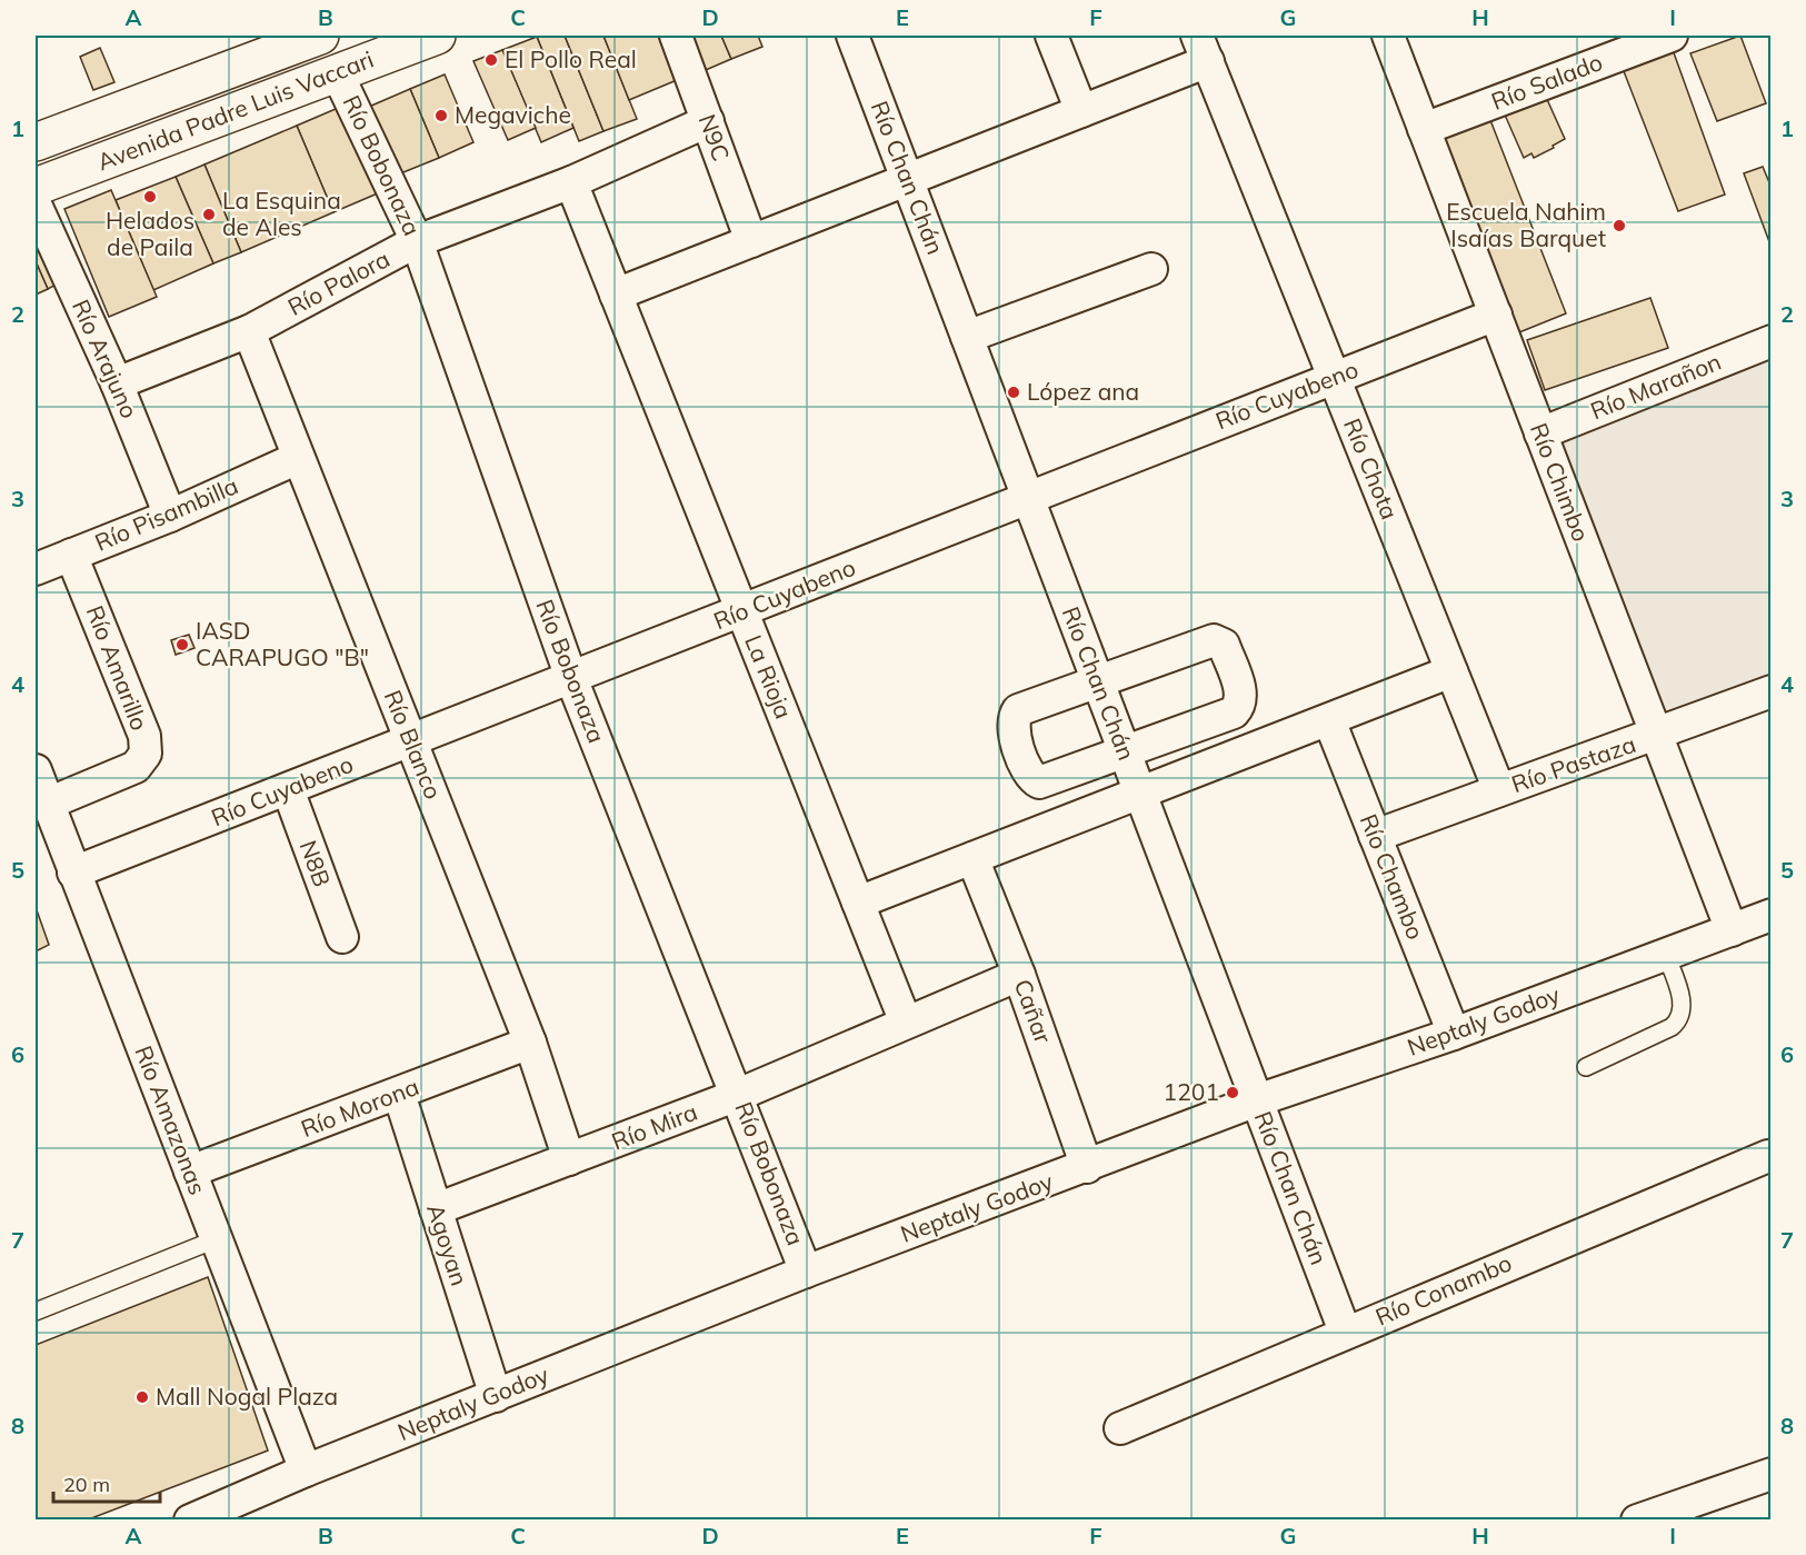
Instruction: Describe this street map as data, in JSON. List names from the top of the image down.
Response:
{
  "streets": {
    "main road": ["Avenida Padre Luis Vaccari"],
    "street": [
      "Río Salado",
      "N9C",
      "Río Bobonaza",
      "Río Chan Chán",
      "Río Palora",
      "Río Arajuno",
      "Río Marañon",
      "Río Cuyabeno",
      "Río Chota",
      "Río Chimbo",
      "Río Pisambilla",
      "Río Amarillo",
      "La Rioja",
      "Río Blanco",
      "Río Pastaza",
      "N8B",
      "Río Chambo",
      "Cañar",
      "Neptaly Godoy",
      "Río Morona",
      "Río Amazonas",
      "Río Mira",
      "Agoyan",
      "Río Conambo"
    ]
  },
  "crossings": [
    ["Río Salado", "Río Chimbo"],
    ["Avenida Padre Luis Vaccari", "Río Bobonaza"],
    ["N9C", "Río Palora"],
    ["Río Bobonaza", "Río Palora"],
    ["Río Bobonaza", "Río Cuyabeno"],
    ["Río Bobonaza", "Neptaly Godoy"],
    ["Río Bobonaza", "Río Mira"],
    ["Río Chan Chán", "Río Cuyabeno"],
    ["Río Chan Chán", "Neptaly Godoy"],
    ["Río Chan Chán", "Río Conambo"],
    ["Río Palora", "Río Arajuno"],
    ["Río Palora", "La Rioja"],
    ["Río Palora", "Río Blanco"],
    ["Río Arajuno", "Río Pisambilla"],
    ["Río Marañon", "Río Chimbo"],
    ["Río Cuyabeno", "Río Chota"],
    ["Río Cuyabeno", "Río Chimbo"],
    ["Río Cuyabeno", "La Rioja"],
    ["Río Cuyabeno", "Río Blanco"],
    ["Río Cuyabeno", "N8B"],
    ["Río Cuyabeno", "Río Amazonas"],
    ["Río Chota", "Río Pastaza"],
    ["Río Chimbo", "Río Pastaza"],
    ["Río Chimbo", "Neptaly Godoy"],
    ["Río Pisambilla", "Río Amarillo"],
    ["Río Pisambilla", "Río Blanco"],
    ["Río Amarillo", "Río Amazonas"],
    ["La Rioja", "Río Mira"],
    ["Río Blanco", "Río Morona"],
    ["Río Blanco", "Río Mira"],
    ["Río Pastaza", "Río Chambo"],
    ["Río Chambo", "Neptaly Godoy"],
    ["Cañar", "Neptaly Godoy"],
    ["Cañar", "Río Mira"],
    ["Neptaly Godoy", "Río Amazonas"],
    ["Neptaly Godoy", "Agoyan"],
    ["Río Morona", "Río Amazonas"],
    ["Río Morona", "Agoyan"],
    ["Río Mira", "Agoyan"]
  ],
  "places": [
    "El Pollo Real",
    "Megaviche",
    "Helados de Paila",
    "La Esquina de Ales",
    "Escuela Nahim Isaías Barquet",
    "López ana",
    "IASD CARAPUGO \"B\"",
    "1201",
    "Mall Nogal Plaza"
  ],
  "scale_bar": "20 m",
  "grid": {
    "columns": [
      "A",
      "B",
      "C",
      "D",
      "E",
      "F",
      "G",
      "H",
      "I"
    ],
    "rows": [
      "1",
      "2",
      "3",
      "4",
      "5",
      "6",
      "7",
      "8"
    ]
  }
}
